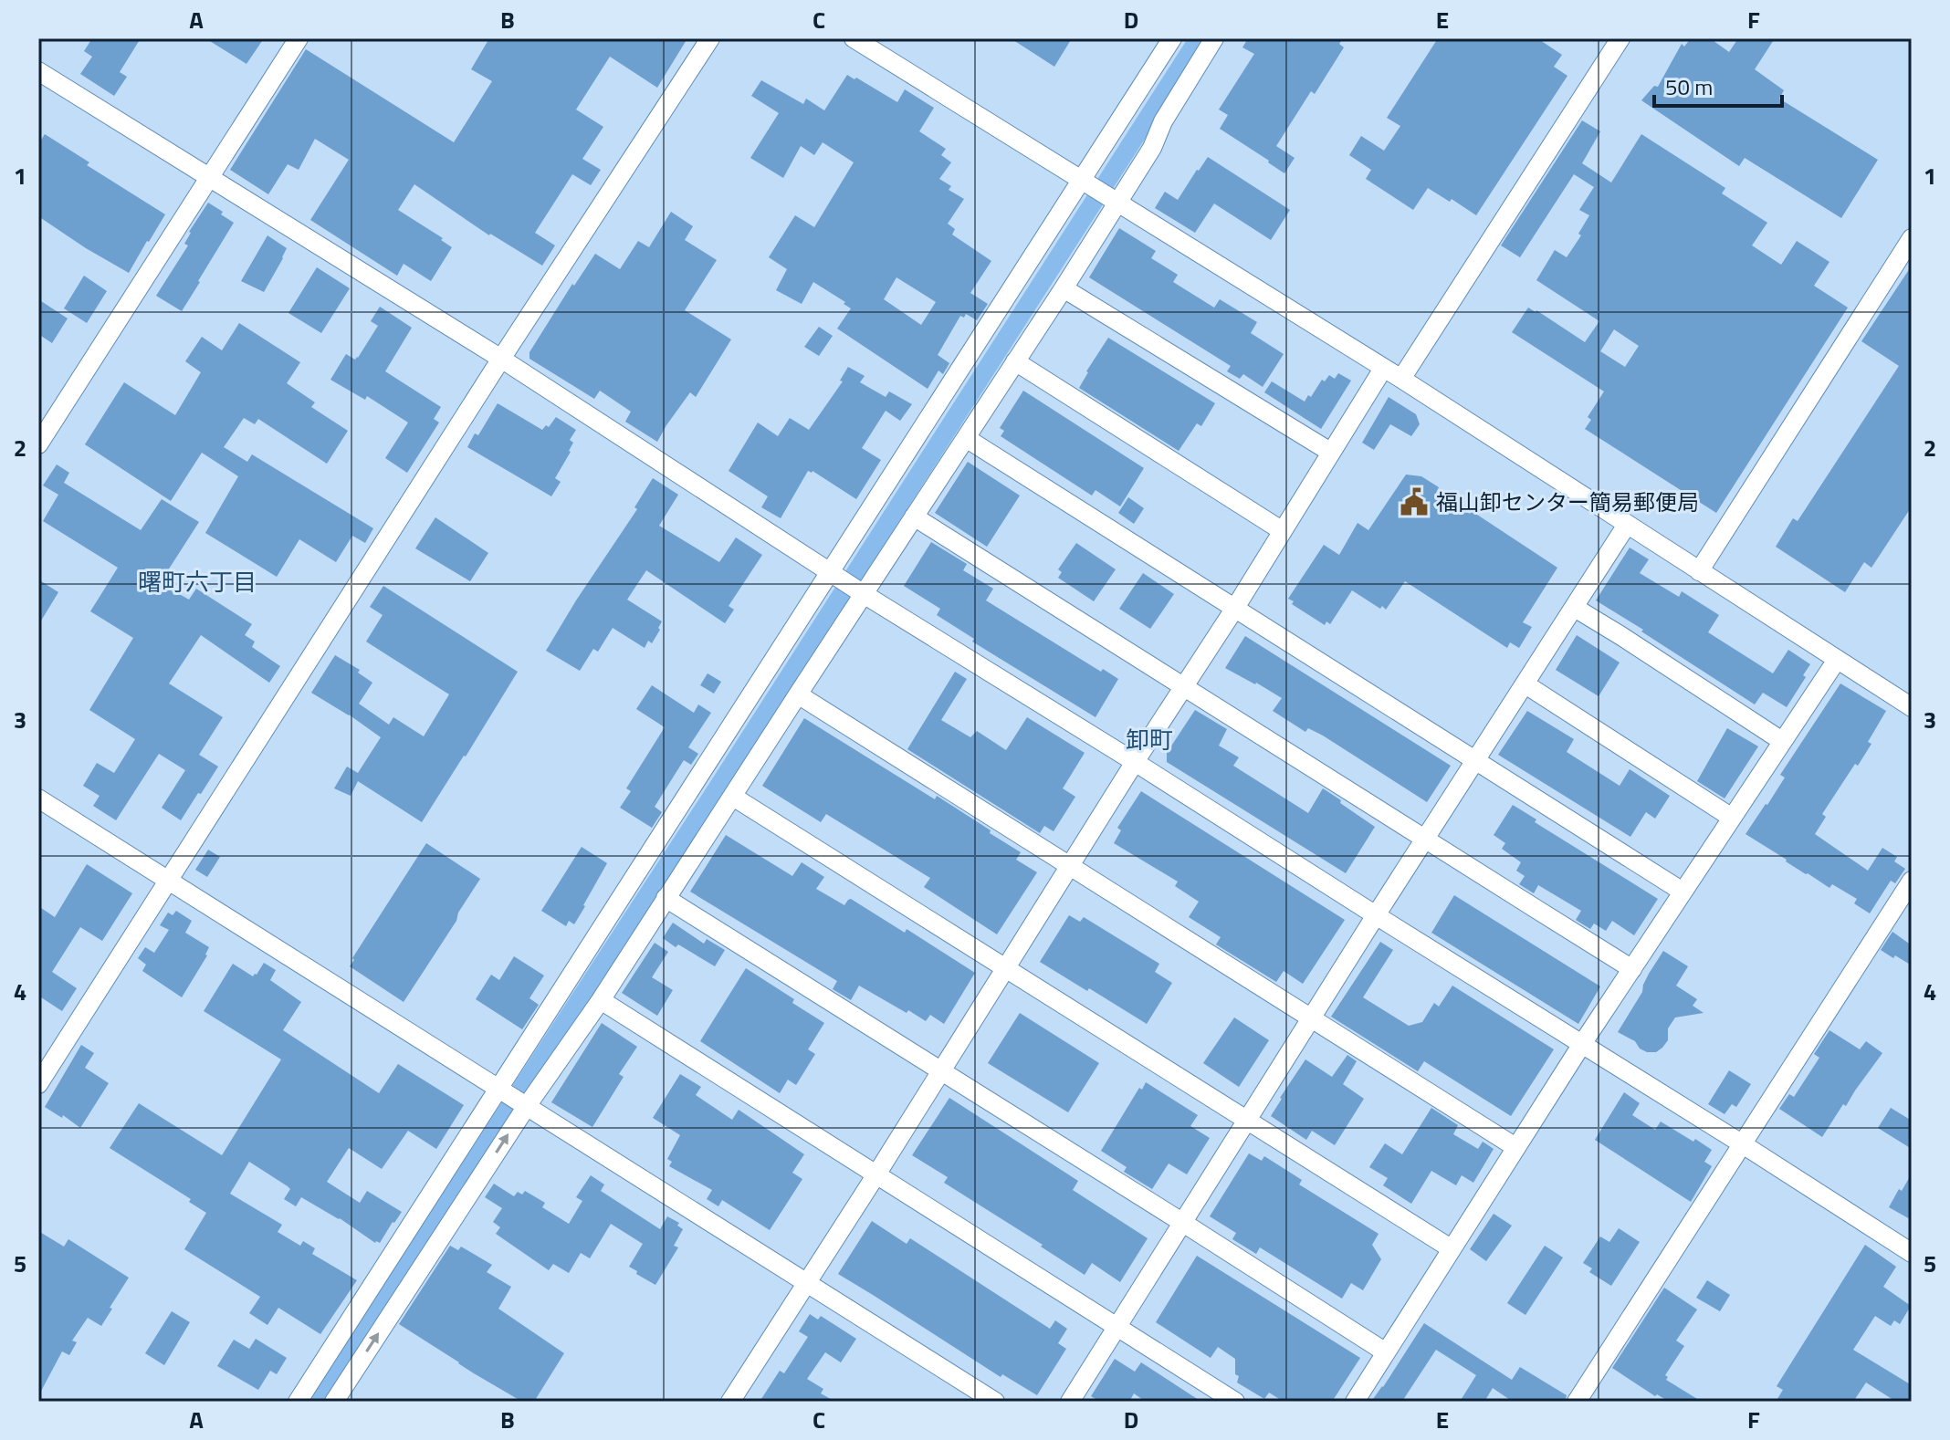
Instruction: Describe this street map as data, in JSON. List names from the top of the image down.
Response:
{
  "districts": ["曙町六丁目", "卸町"],
  "places": {
    "public building": ["福山卸センター簡易郵便局"]
  },
  "scale_bar": "50 m",
  "grid": {
    "columns": [
      "A",
      "B",
      "C",
      "D",
      "E",
      "F"
    ],
    "rows": [
      "1",
      "2",
      "3",
      "4",
      "5"
    ]
  }
}
